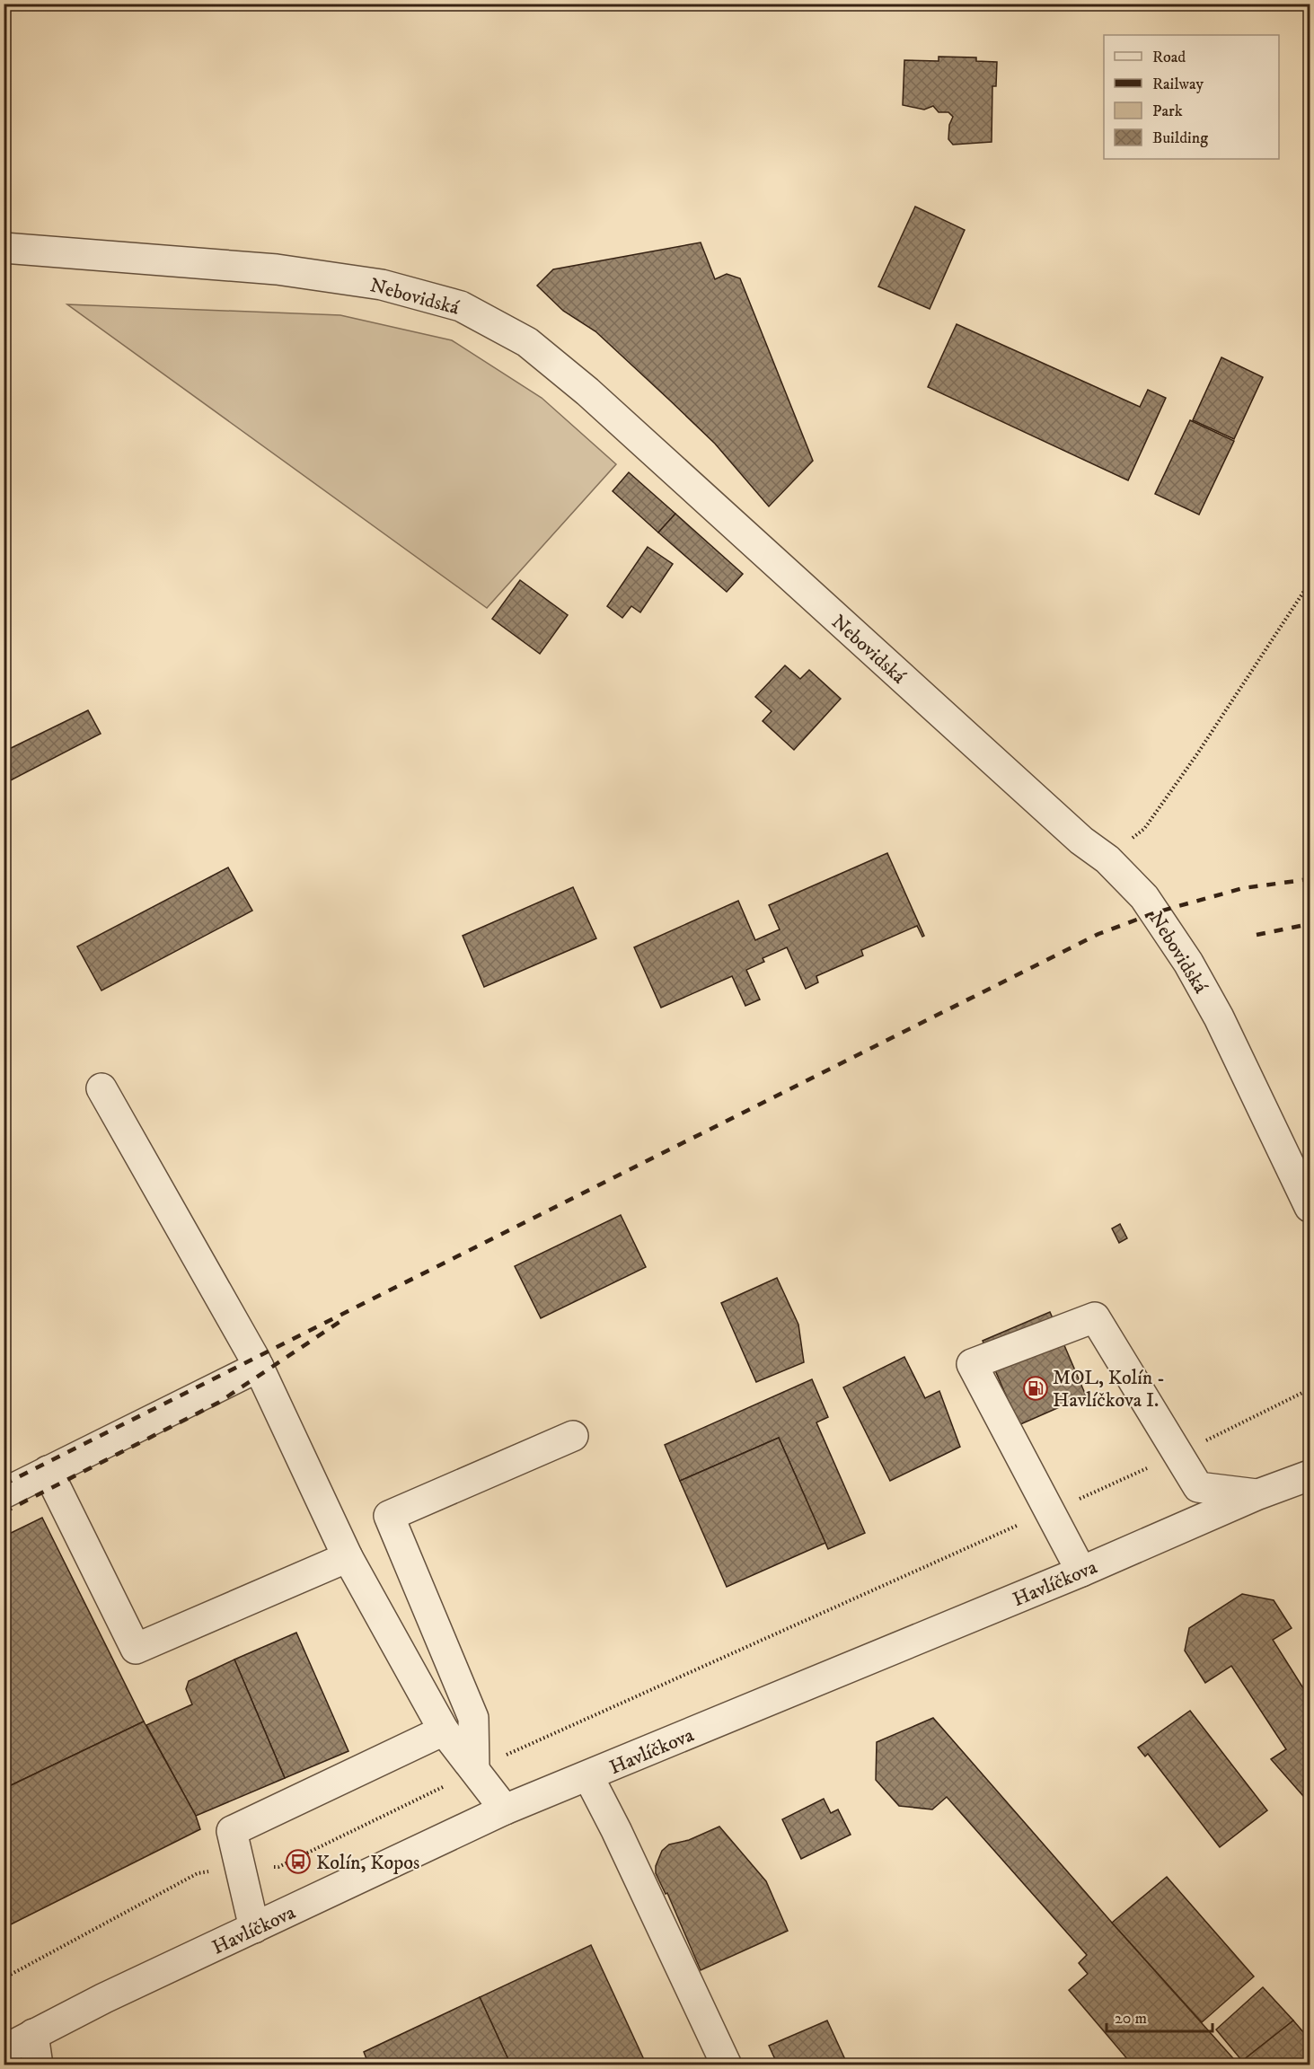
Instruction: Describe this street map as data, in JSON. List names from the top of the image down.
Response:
{
  "streets": {
    "street": ["Nebovidská", "Havlíčkova"]
  },
  "places": {
    "fuel station": ["MOL, Kolín - Havlíčkova I."],
    "bus stop": ["Kolín, Kopos"]
  },
  "legend": [
    "Road",
    "Railway",
    "Park",
    "Building"
  ],
  "scale_bar": "20 m"
}
